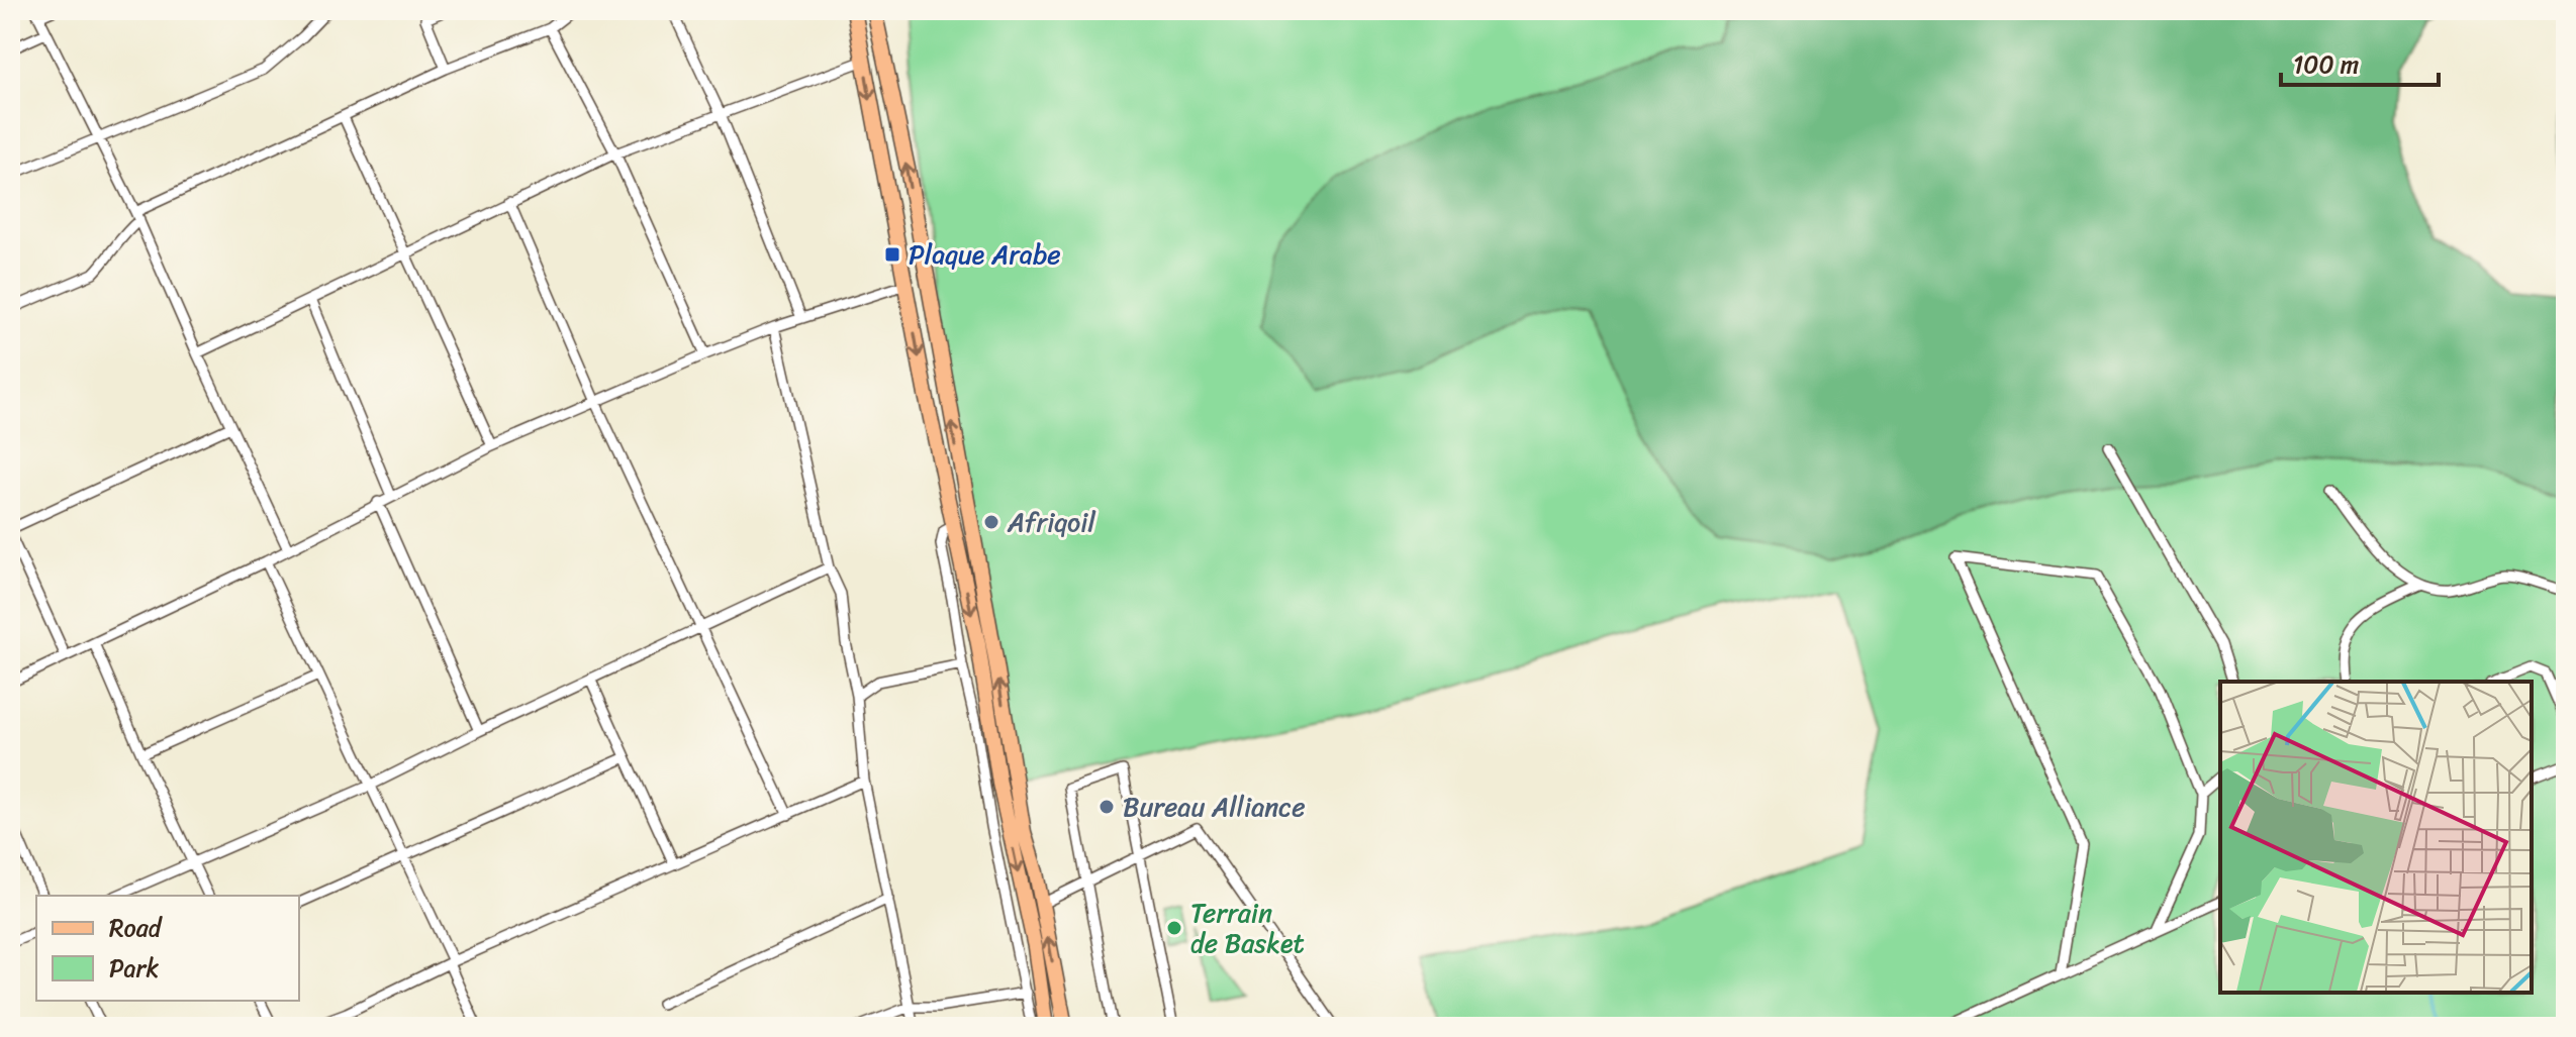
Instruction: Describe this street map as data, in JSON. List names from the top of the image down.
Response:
{
  "places": {
    "transit": ["Plaque Arabe"],
    "other": ["Afriqoil", "Bureau Alliance", "Terrain de Basket"]
  },
  "legend": ["Road", "Park"],
  "scale_bar": "100 m"
}
